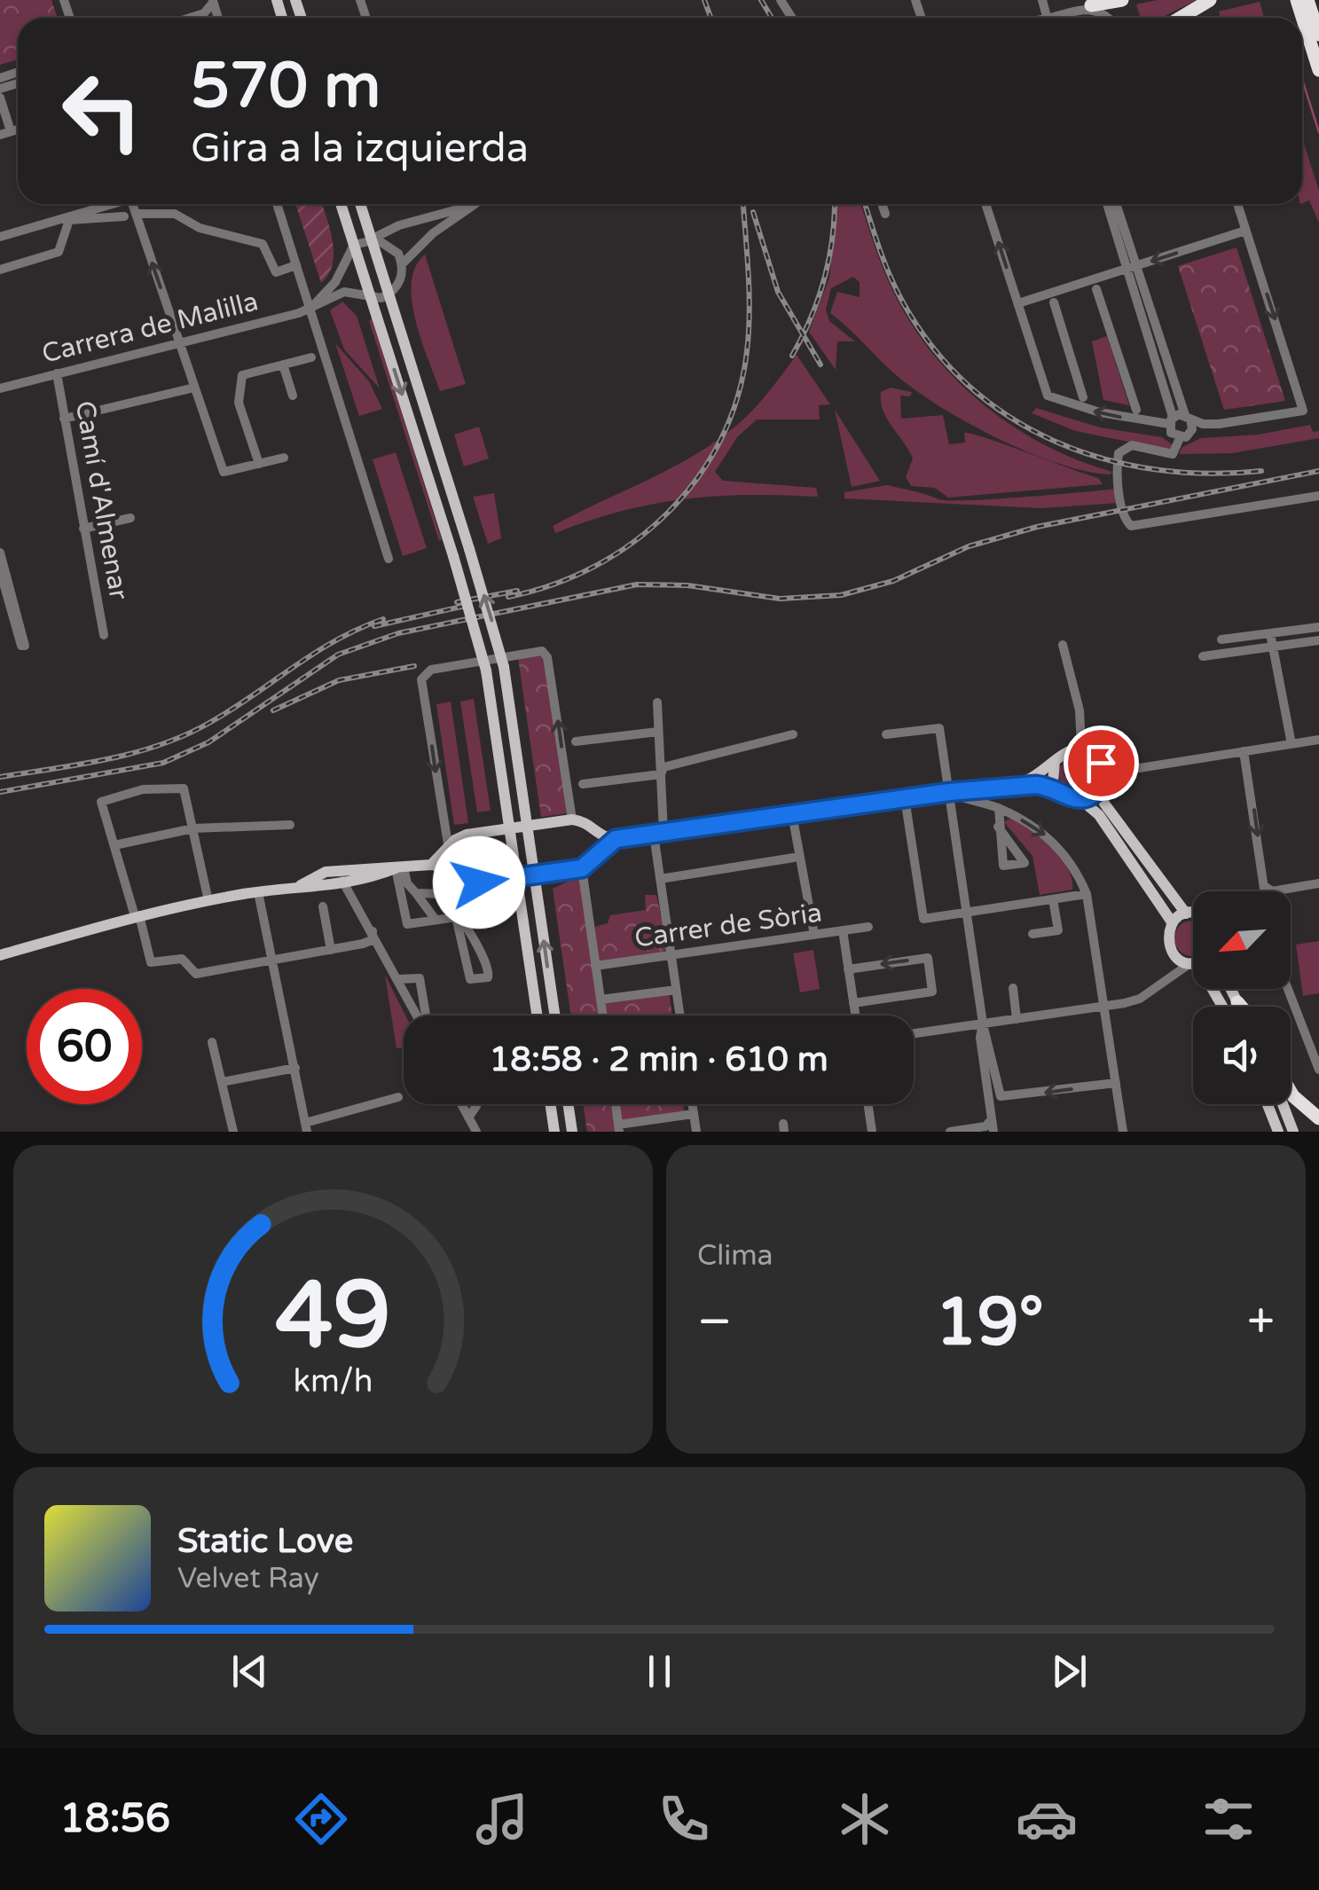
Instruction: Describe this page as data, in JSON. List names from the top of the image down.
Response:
{
  "streets": {
    "street": ["Carrera de Malilla", "Camí d'Almenar", "Carrer de Sòria"]
  },
  "crossings": [
    ["Carrera de Malilla", "Camí d'Almenar"]
  ],
  "north": "bottom left",
  "page": {
    "turn": ["570 m", "Gira a la izquierda"],
    "limit": "60",
    "trip": "18:58 · 2 min · 610 m",
    "tile": "Clima",
    "heat": ["−", "19°", "+"],
    "song": ["Static Love", "Velvet Ray"],
    "tabs": "18:56",
    "gauge": ["49", "km/h"]
  }
}
